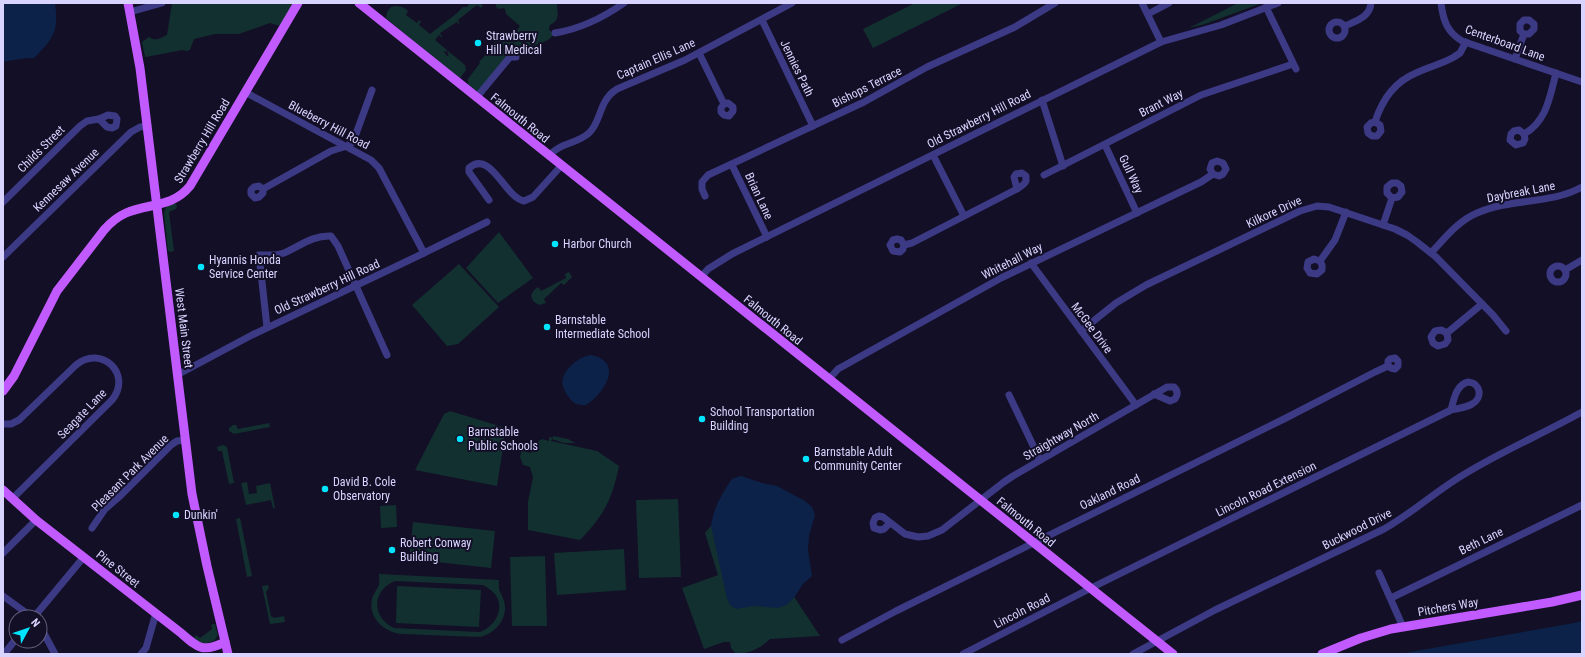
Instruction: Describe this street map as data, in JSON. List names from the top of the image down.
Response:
{
  "streets": {
    "main road": [
      "Falmouth Road",
      "Strawberry Hill Road",
      "West Main Street",
      "Pine Street",
      "Pitchers Way"
    ],
    "street": [
      "Centerboard Lane",
      "Captain Ellis Lane",
      "Jennies Path",
      "Bishops Terrace",
      "Brant Way",
      "Old Strawberry Hill Road",
      "Blueberry Hill Road",
      "Childs Street",
      "Gull Way",
      "Kennesaw Avenue",
      "Daybreak Lane",
      "Brian Lane",
      "Kilkore Drive",
      "Whitehall Way",
      "McGee Drive",
      "Seagate Lane",
      "Straightway North",
      "Pleasant Park Avenue",
      "Lincoln Road Extension",
      "Oakland Road",
      "Buckwood Drive",
      "Beth Lane",
      "Lincoln Road"
    ]
  },
  "crossings": [
    ["Captain Ellis Lane", "Jennies Path"],
    ["Captain Ellis Lane", "Falmouth Road"],
    ["Jennies Path", "Bishops Terrace"],
    ["Bishops Terrace", "Brian Lane"],
    ["Brant Way", "Old Strawberry Hill Road"],
    ["Brant Way", "Gull Way"],
    ["Falmouth Road", "Old Strawberry Hill Road"],
    ["Falmouth Road", "Whitehall Way"],
    ["Falmouth Road", "Straightway North"],
    ["Falmouth Road", "Lincoln Road Extension"],
    ["Falmouth Road", "Oakland Road"],
    ["Falmouth Road", "Buckwood Drive"],
    ["Falmouth Road", "Lincoln Road"],
    ["Old Strawberry Hill Road", "Blueberry Hill Road"],
    ["Old Strawberry Hill Road", "Brian Lane"],
    ["Old Strawberry Hill Road", "West Main Street"],
    ["Blueberry Hill Road", "Strawberry Hill Road"],
    ["Strawberry Hill Road", "West Main Street"],
    ["Gull Way", "Whitehall Way"],
    ["Kennesaw Avenue", "West Main Street"],
    ["Daybreak Lane", "Kilkore Drive"],
    ["Kilkore Drive", "McGee Drive"],
    ["Whitehall Way", "McGee Drive"],
    ["West Main Street", "Pleasant Park Avenue"],
    ["West Main Street", "Pine Street"],
    ["McGee Drive", "Straightway North"],
    ["Seagate Lane", "Pine Street"],
    ["Lincoln Road Extension", "Lincoln Road"]
  ],
  "places": [
    "Strawberry Hill Medical",
    "Harbor Church",
    "Hyannis Honda Service Center",
    "Barnstable Intermediate School",
    "School Transportation Building",
    "Barnstable Public Schools",
    "Barnstable Adult Community Center",
    "David B. Cole Observatory",
    "Dunkin'",
    "Robert Conway Building"
  ],
  "north": "top right"
}
